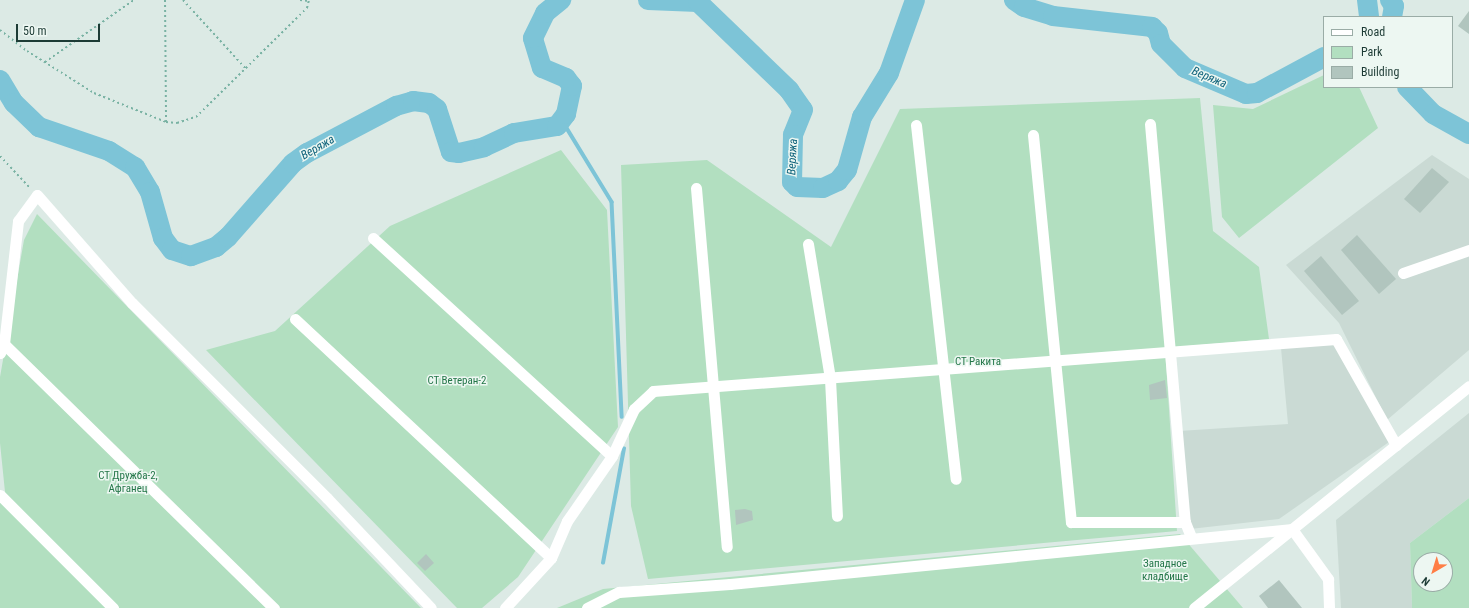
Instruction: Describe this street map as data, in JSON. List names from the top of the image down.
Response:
{
  "water": ["Веряжа"],
  "parks": [
    "СТ Ракита",
    "СТ Ветеран-2",
    "СТ Дружба-2, Афганец",
    "Западное кладбище"
  ],
  "legend": ["Road", "Park", "Building"],
  "scale_bar": "50 m",
  "north": "bottom left"
}
